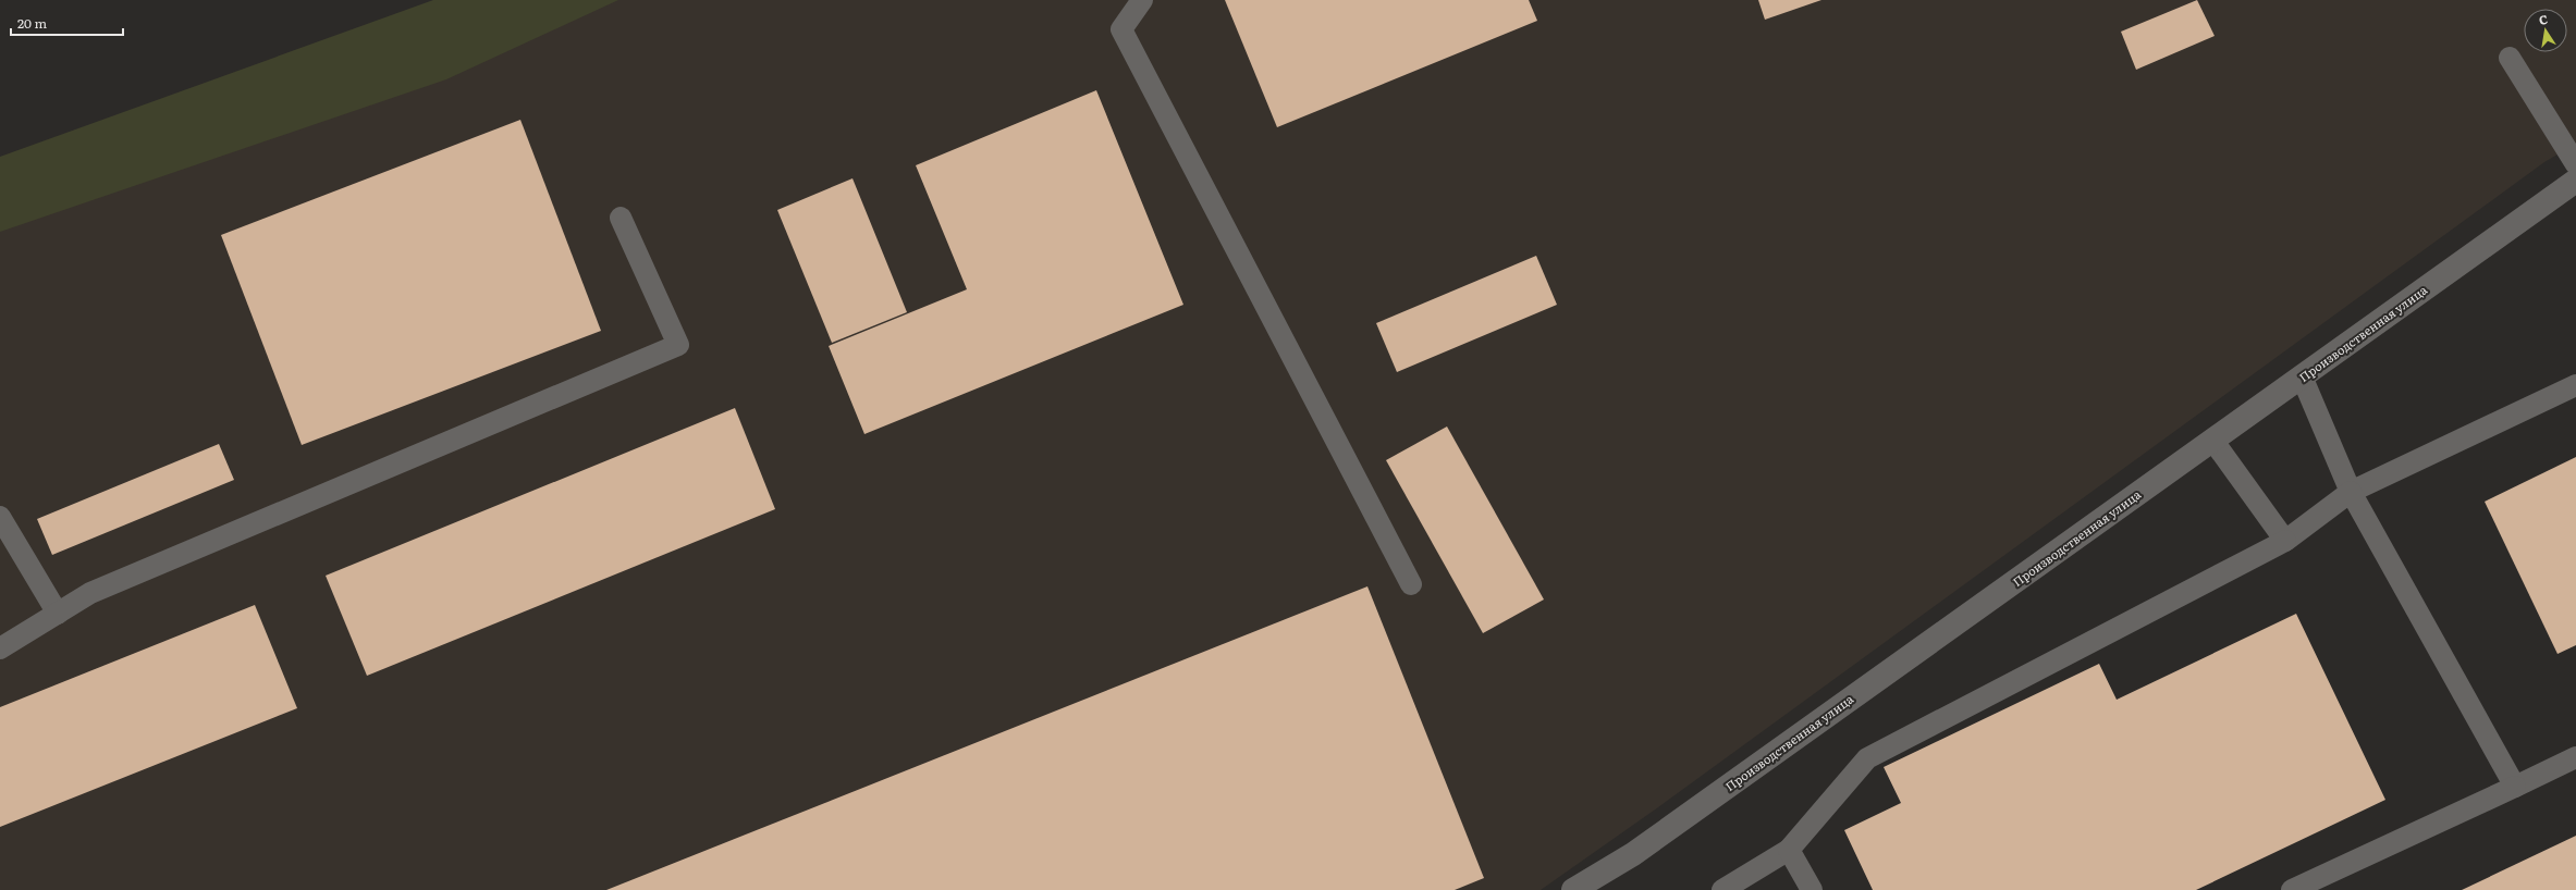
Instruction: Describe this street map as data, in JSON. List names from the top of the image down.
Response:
{
  "streets": {
    "street": ["Производственная улица"]
  },
  "scale_bar": "20 m",
  "north": "top"
}
